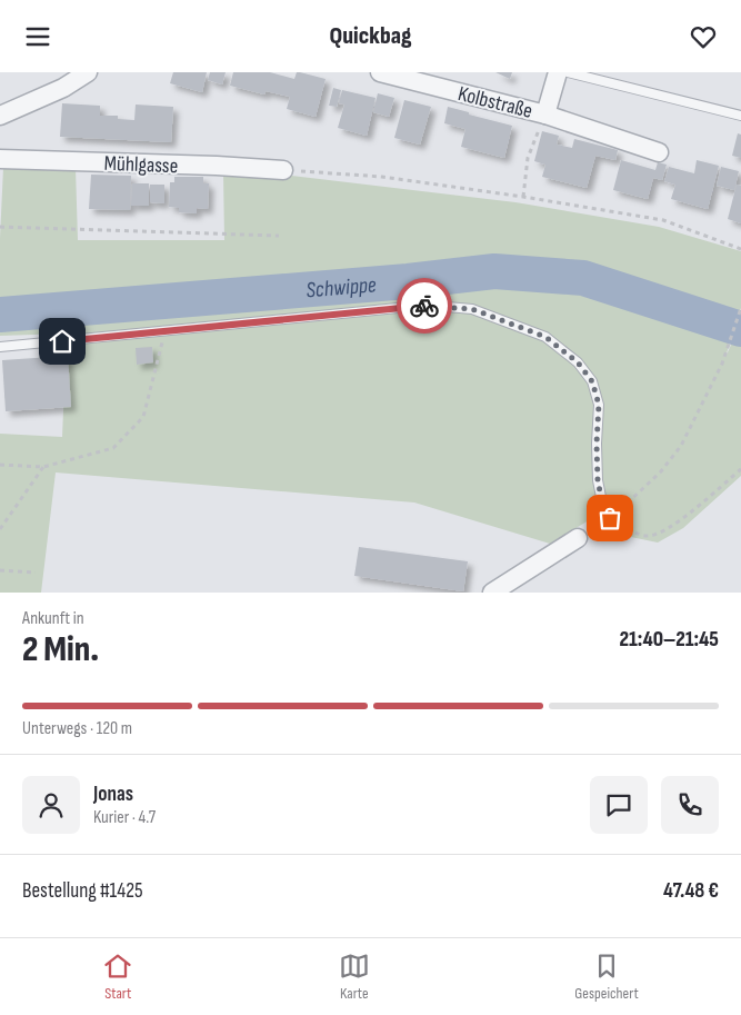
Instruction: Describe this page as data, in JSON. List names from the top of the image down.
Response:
{
  "streets": {
    "street": ["Kolbstraße", "Mühlgasse"]
  },
  "water": ["Schwippe"],
  "page": {
    "header": "Quickbag",
    "heading": ["2 Min.", "Ankunft in", "21:40–21:45"],
    "panel": [
      "Jonas",
      "Kurier · 4.7",
      "Bestellung #1425",
      "47.48 €"
    ],
    "bar": "Unterwegs · 120 m",
    "tabs": ["Start", "Karte", "Gespeichert"]
  }
}
